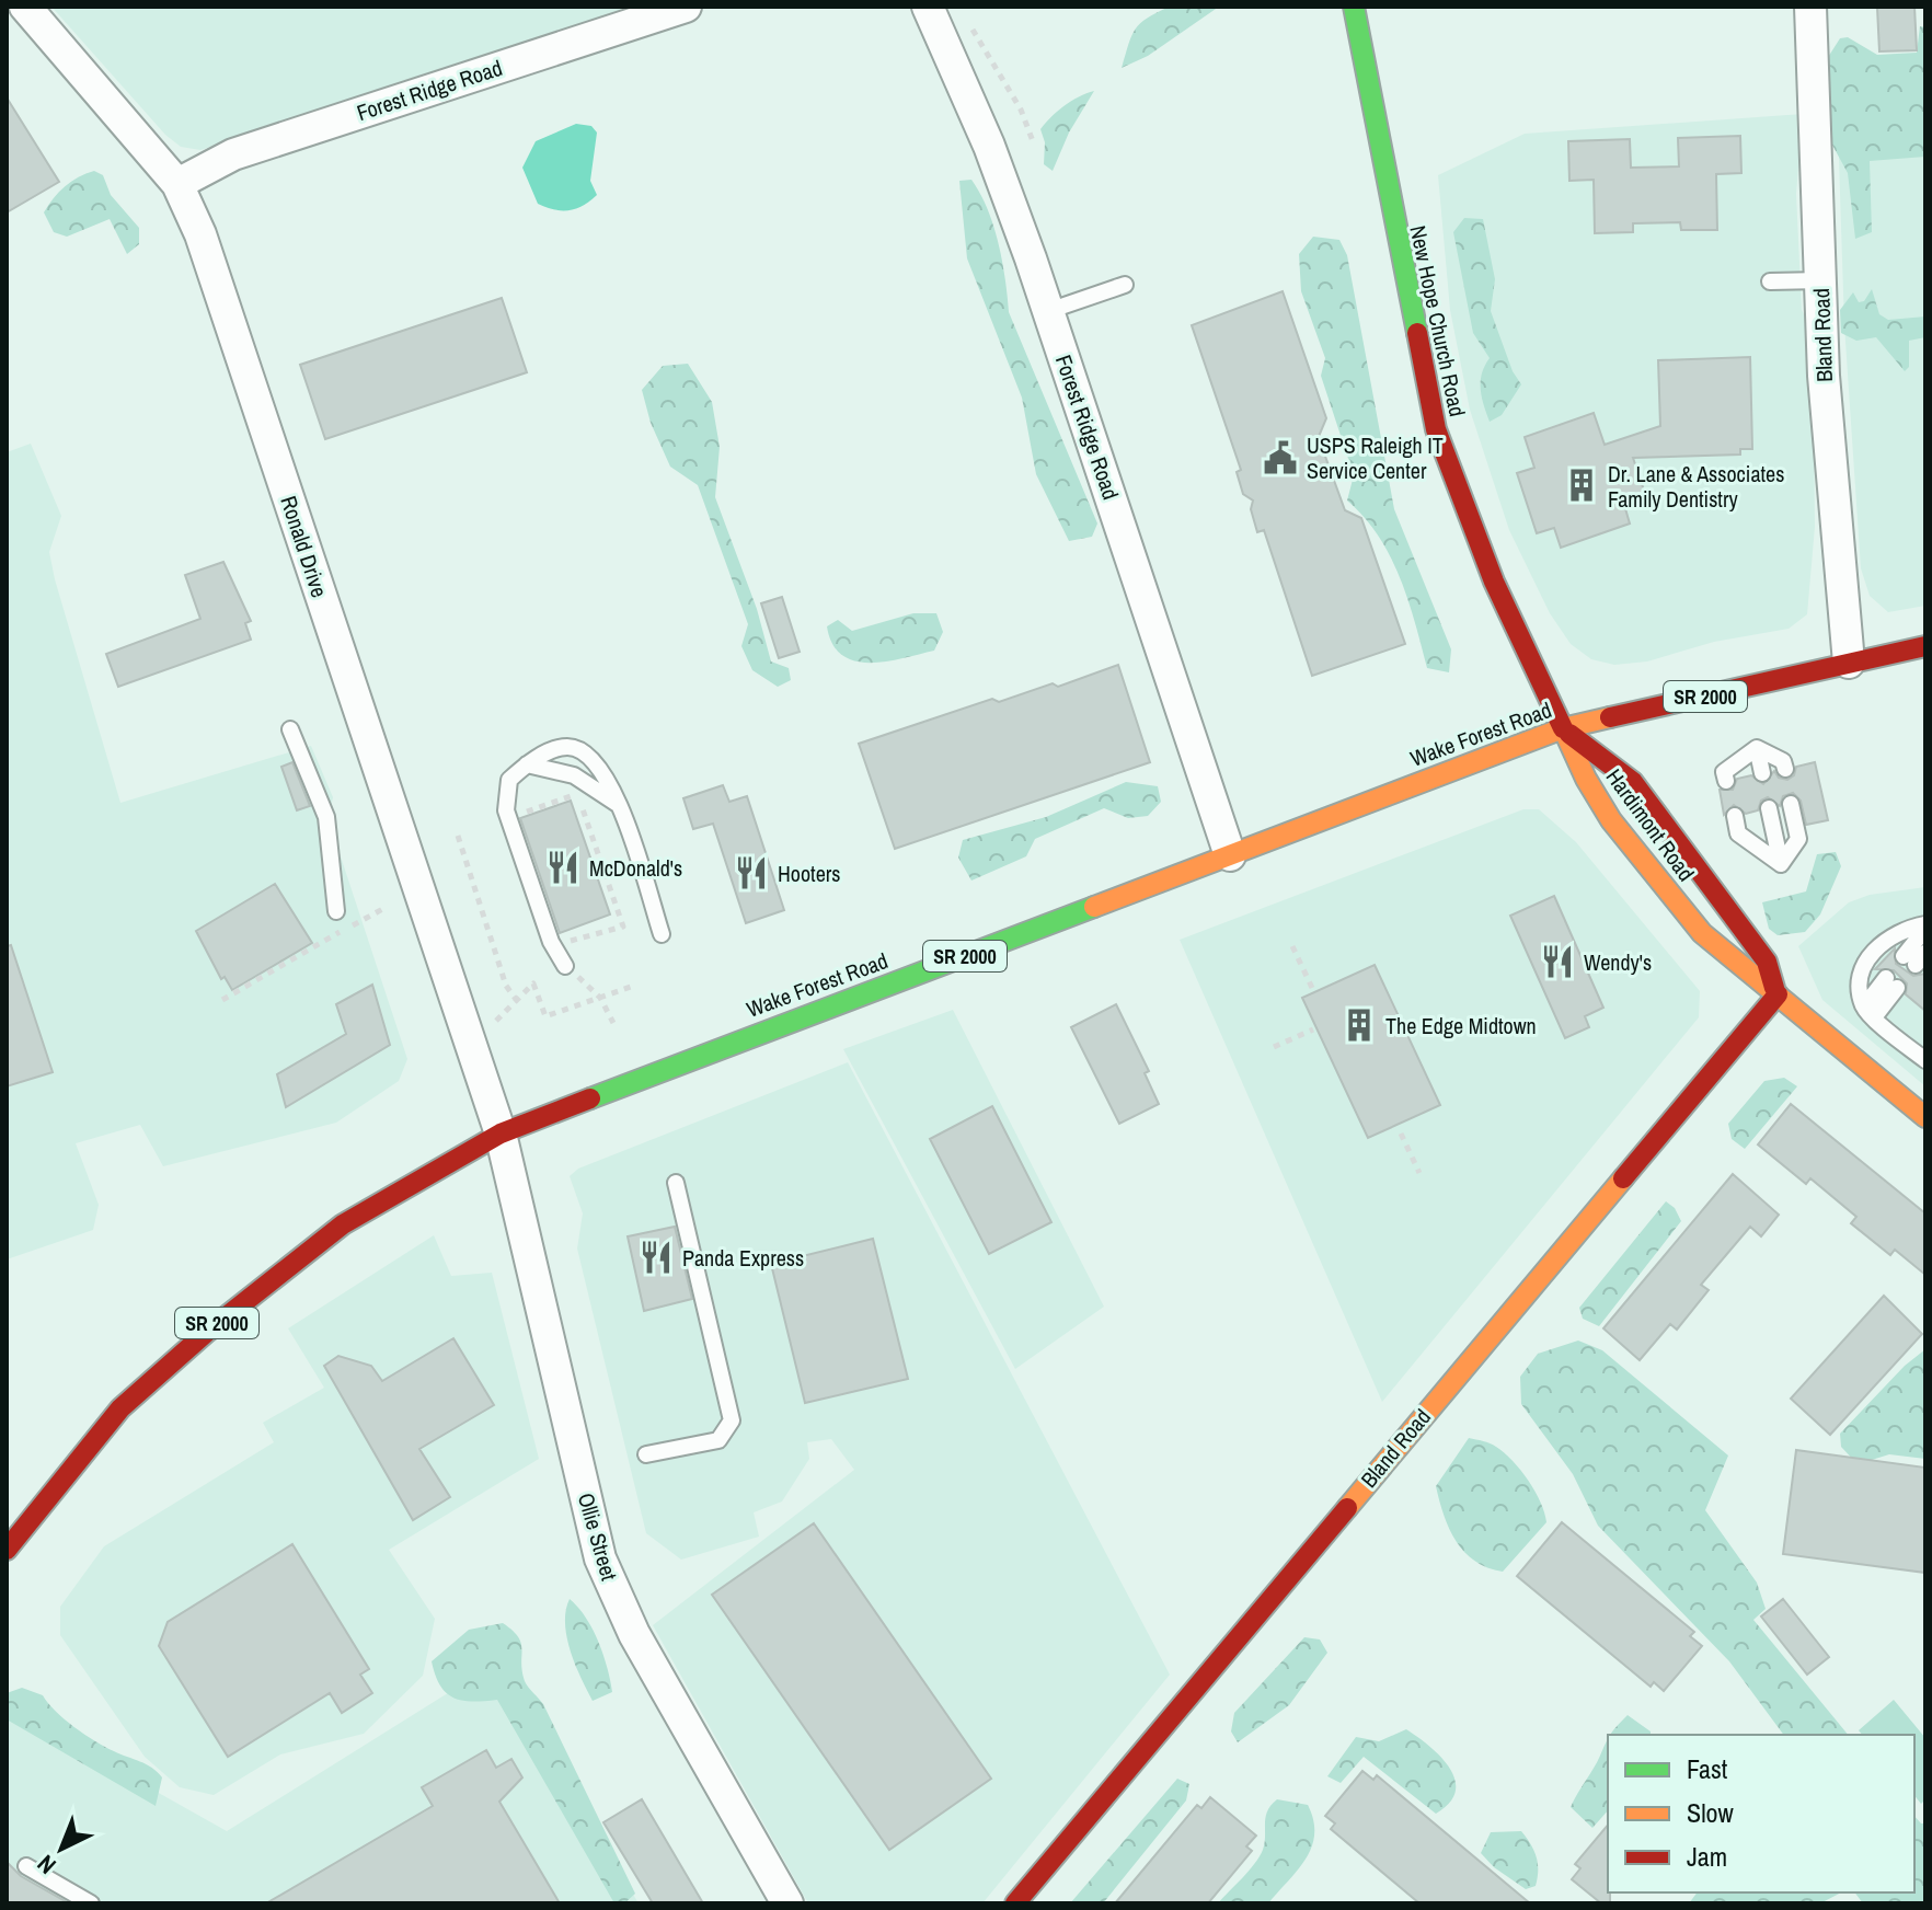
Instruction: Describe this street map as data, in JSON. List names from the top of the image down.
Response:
{
  "streets": {
    "main road": [
      "New Hope Church Road",
      "Bland Road",
      "SR 2000",
      "Wake Forest Road",
      "Hardimont Road"
    ],
    "street": ["Forest Ridge Road", "Ronald Drive", "Ollie Street"]
  },
  "crossings": [
    ["Forest Ridge Road", "Ronald Drive"],
    ["Forest Ridge Road", "Wake Forest Road"],
    ["New Hope Church Road", "Wake Forest Road"],
    ["New Hope Church Road", "Hardimont Road"],
    ["Bland Road", "Wake Forest Road"],
    ["Bland Road", "Hardimont Road"],
    ["Ronald Drive", "Wake Forest Road"],
    ["Ronald Drive", "Ollie Street"],
    ["Wake Forest Road", "Hardimont Road"],
    ["Wake Forest Road", "Ollie Street"]
  ],
  "places": {
    "public building": ["USPS Raleigh IT Service Center"],
    "building": ["Dr. Lane & Associates Family Dentistry", "The Edge Midtown"],
    "restaurant": [
      "McDonald's",
      "Hooters",
      "Wendy's",
      "Panda Express"
    ]
  },
  "legend": ["Fast", "Slow", "Jam"],
  "north": "bottom left"
}
